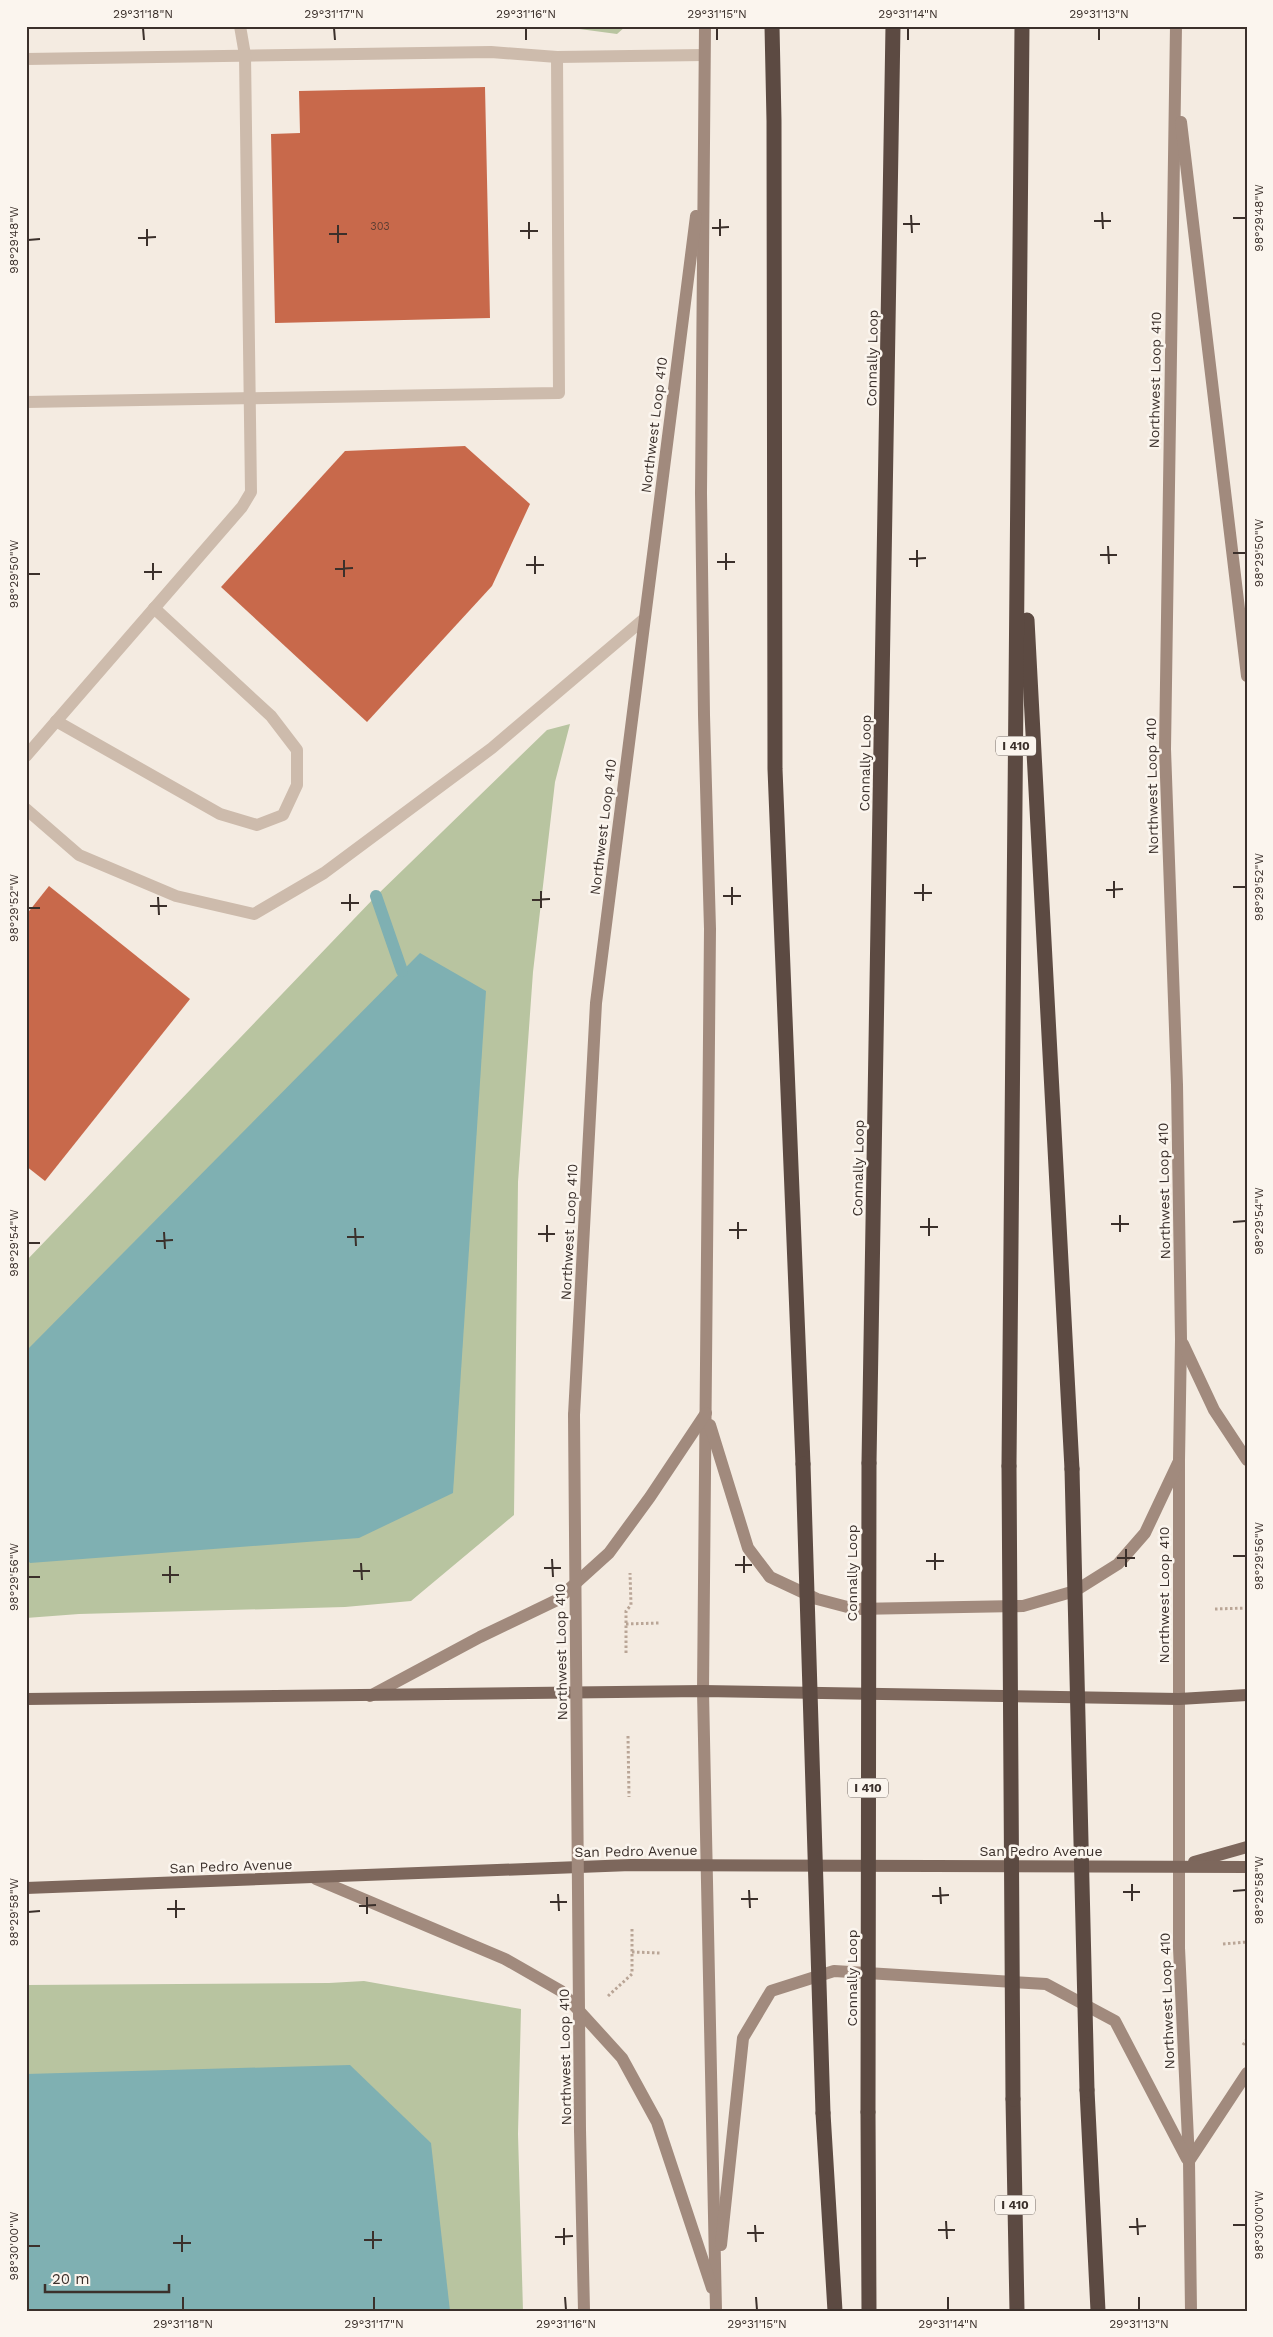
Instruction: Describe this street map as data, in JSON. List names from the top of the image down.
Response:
{
  "streets": {
    "highway": ["Connally Loop", "I 410"],
    "main road": ["Northwest Loop 410", "San Pedro Avenue"]
  },
  "crossings": [
    ["Northwest Loop 410", "San Pedro Avenue"]
  ],
  "house_numbers": ["303"],
  "scale_bar": "20 m",
  "coordinates": [
    "29°31'18\"N",
    "29°31'17\"N",
    "29°31'16\"N",
    "29°31'15\"N",
    "29°31'14\"N",
    "29°31'13\"N",
    "98°29'48\"W",
    "98°29'50\"W",
    "98°29'52\"W",
    "98°29'54\"W",
    "98°29'56\"W",
    "98°29'58\"W",
    "98°30'00\"W"
  ]
}
